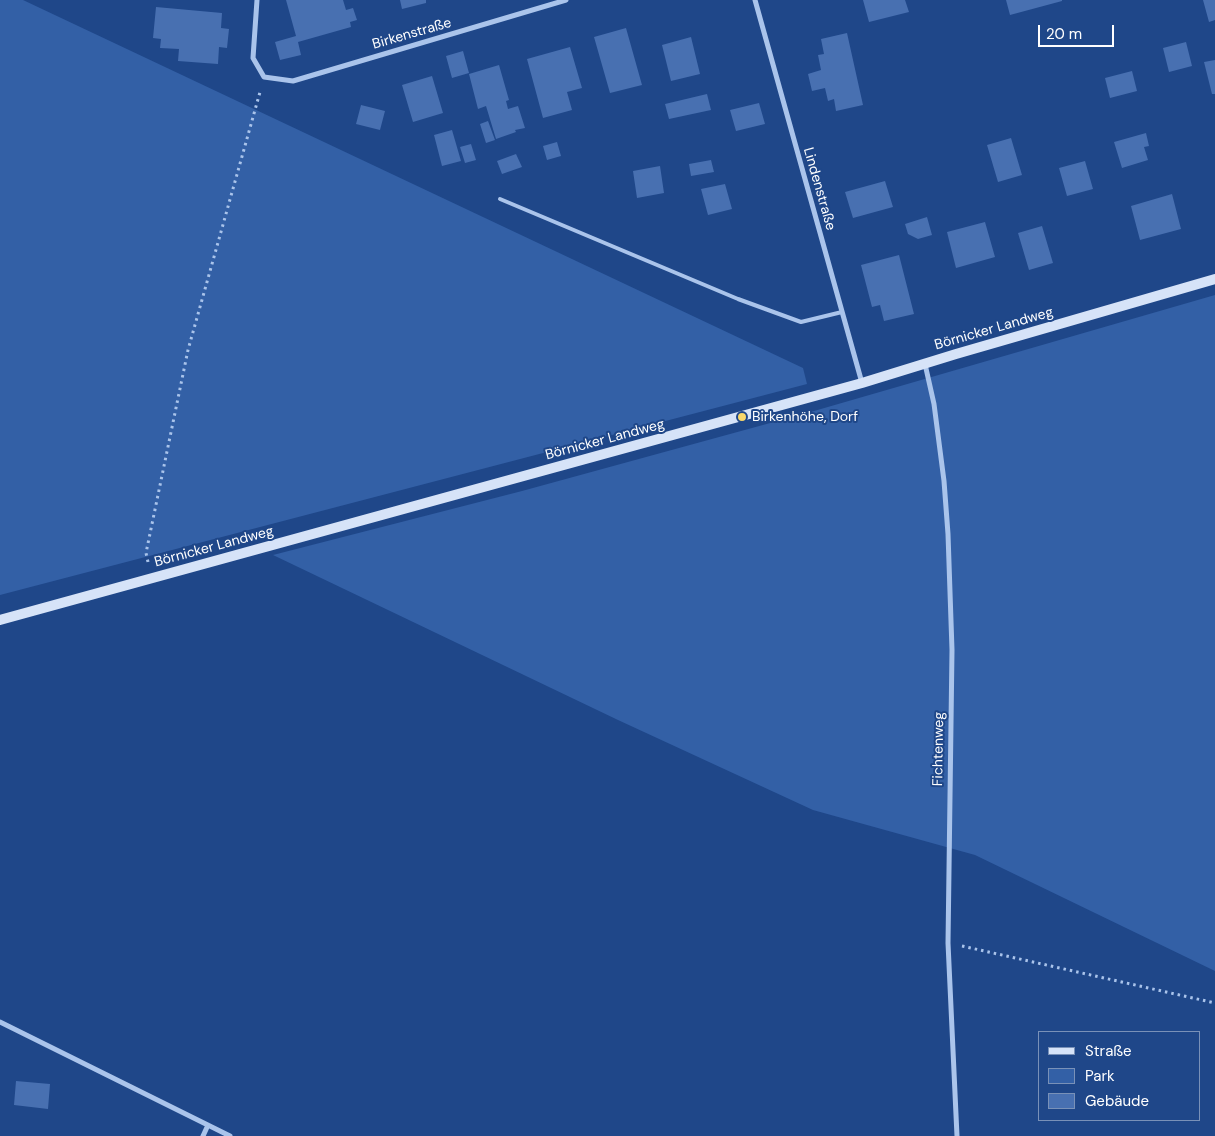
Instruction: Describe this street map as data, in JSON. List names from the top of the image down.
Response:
{
  "streets": {
    "street": [
      "Birkenstraße",
      "Lindenstraße",
      "Börnicker Landweg",
      "Fichtenweg"
    ]
  },
  "crossings": [
    ["Lindenstraße", "Börnicker Landweg"],
    ["Börnicker Landweg", "Fichtenweg"]
  ],
  "places": ["Birkenhöhe, Dorf"],
  "legend": ["Straße", "Park", "Gebäude"],
  "scale_bar": "20 m"
}
